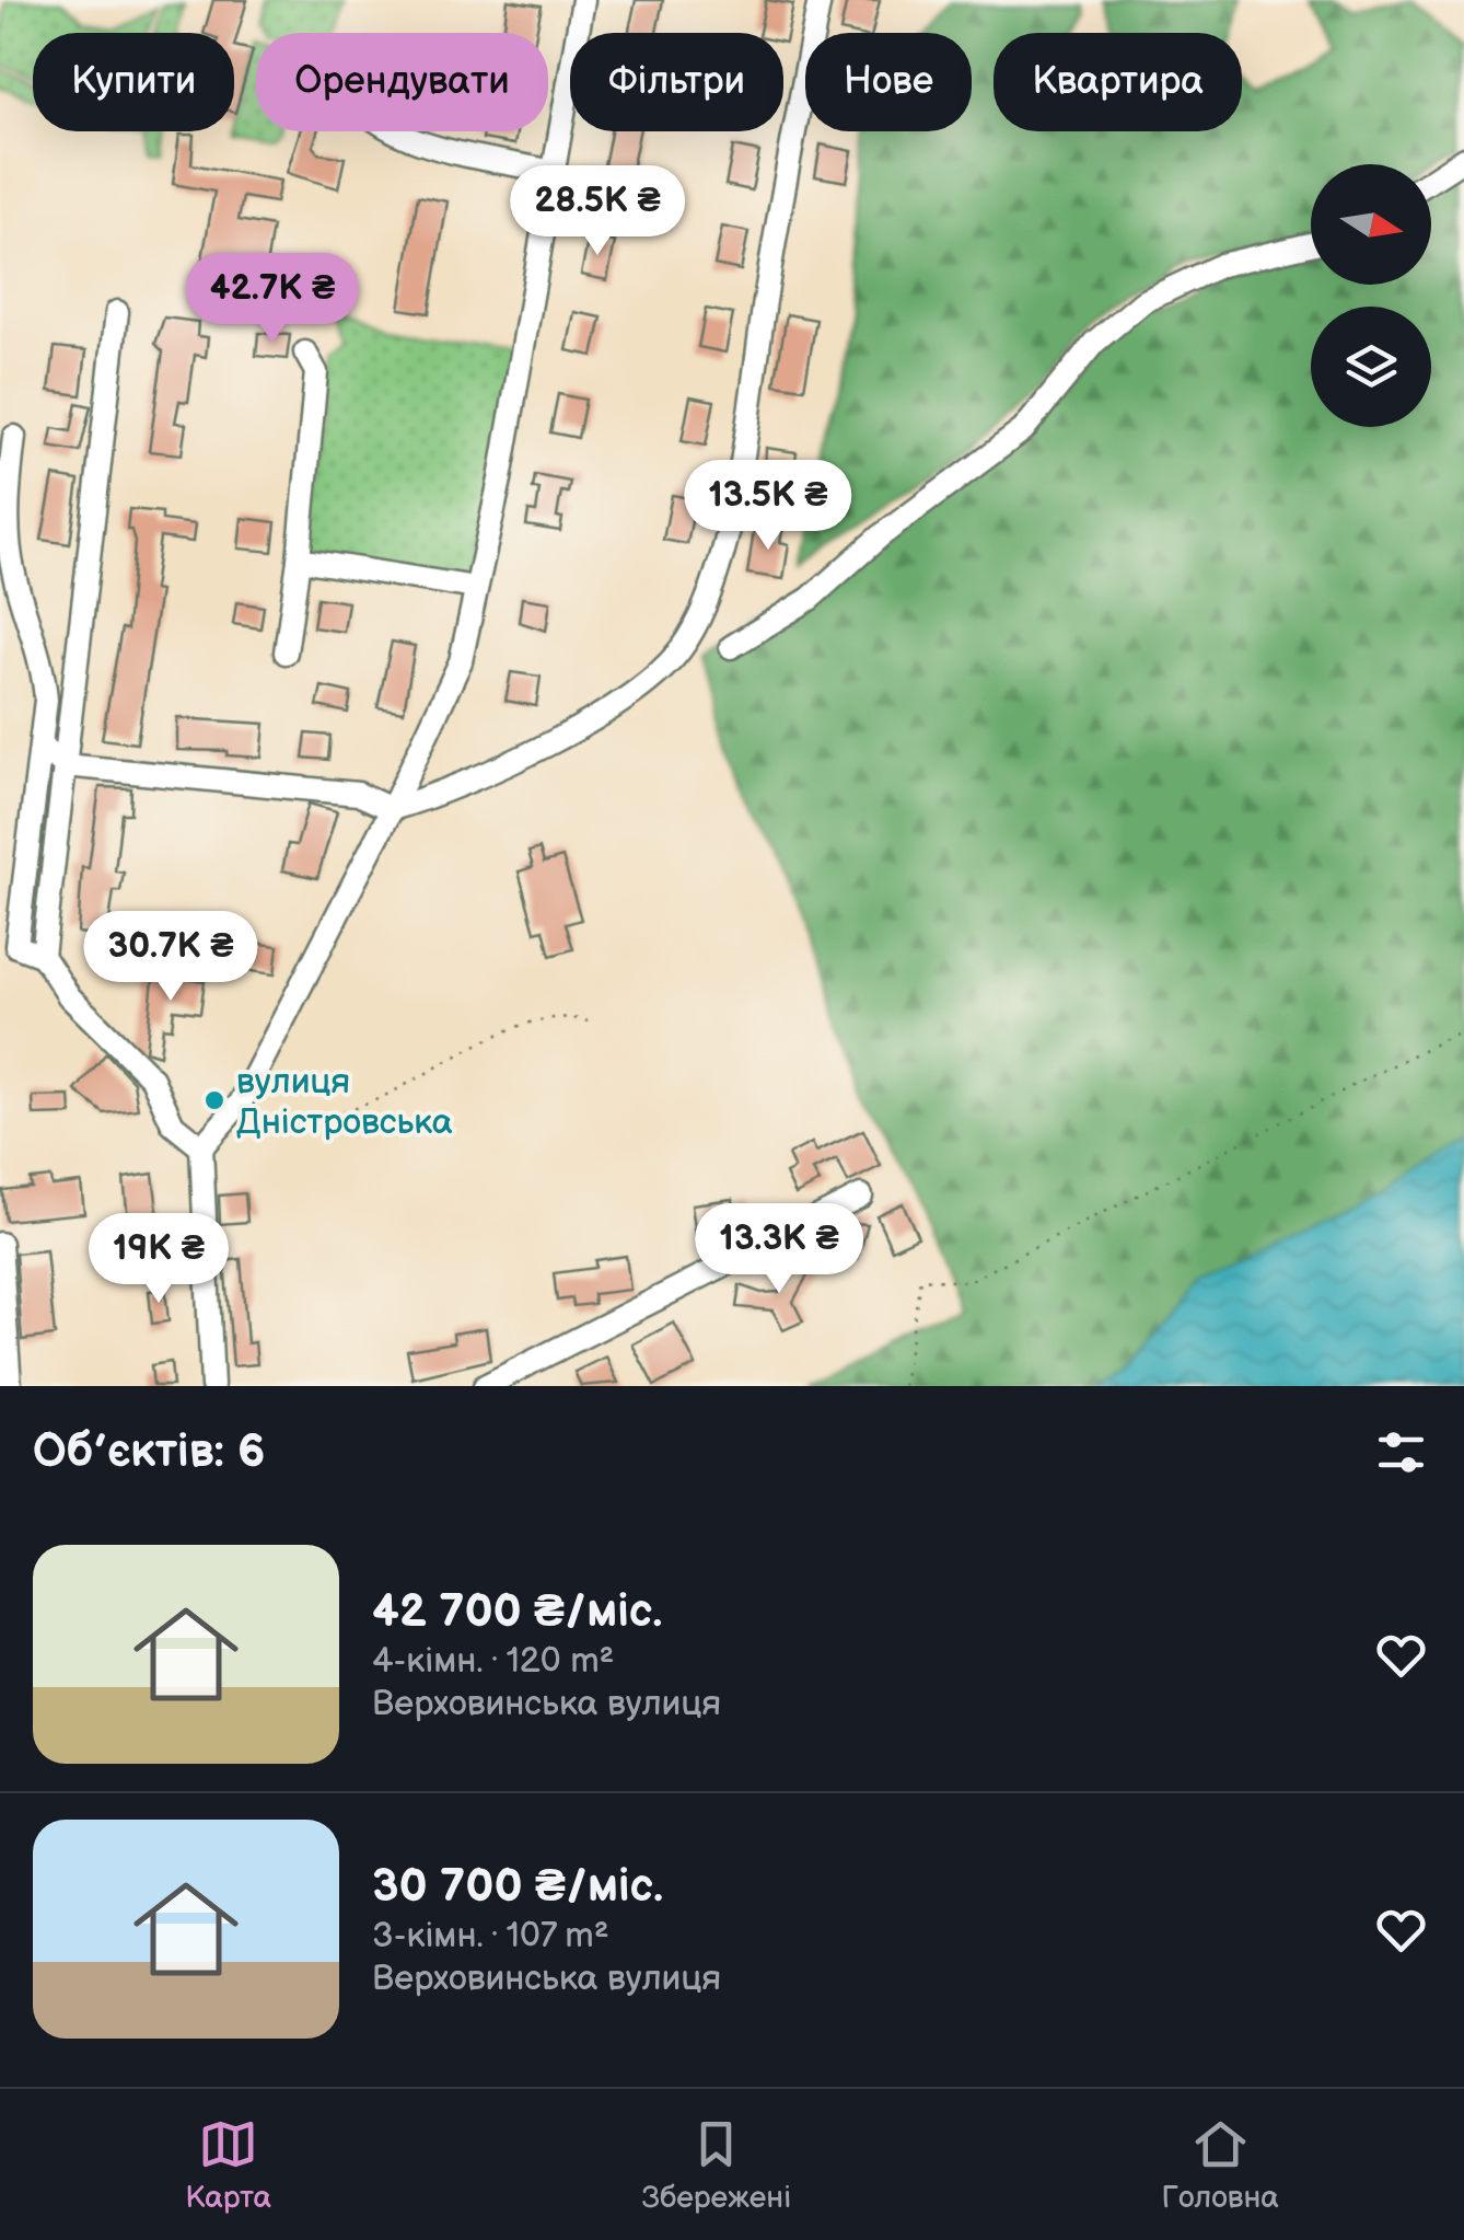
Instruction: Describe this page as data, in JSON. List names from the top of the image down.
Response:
{
  "places": ["вулиця Дністровська"],
  "north": "right",
  "page": {
    "chip": [
      "Купити",
      "Орендувати",
      "Фільтри",
      "Нове",
      "Квартира"
    ],
    "price": [
      "28.5K ₴",
      "42.7K ₴",
      "13.5K ₴",
      "30.7K ₴",
      "13.3K ₴",
      "19K ₴"
    ],
    "heading": "Об’єктів: 6",
    "list": [
      {
        "name": "42 700 ₴/міс.",
        "note": "4-кімн. · 120 m² · Верховинська вулиця"
      },
      {
        "name": "30 700 ₴/міс.",
        "note": "3-кімн. · 107 m² · Верховинська вулиця"
      }
    ],
    "tabs": ["Карта", "Збережені", "Головна"]
  }
}
